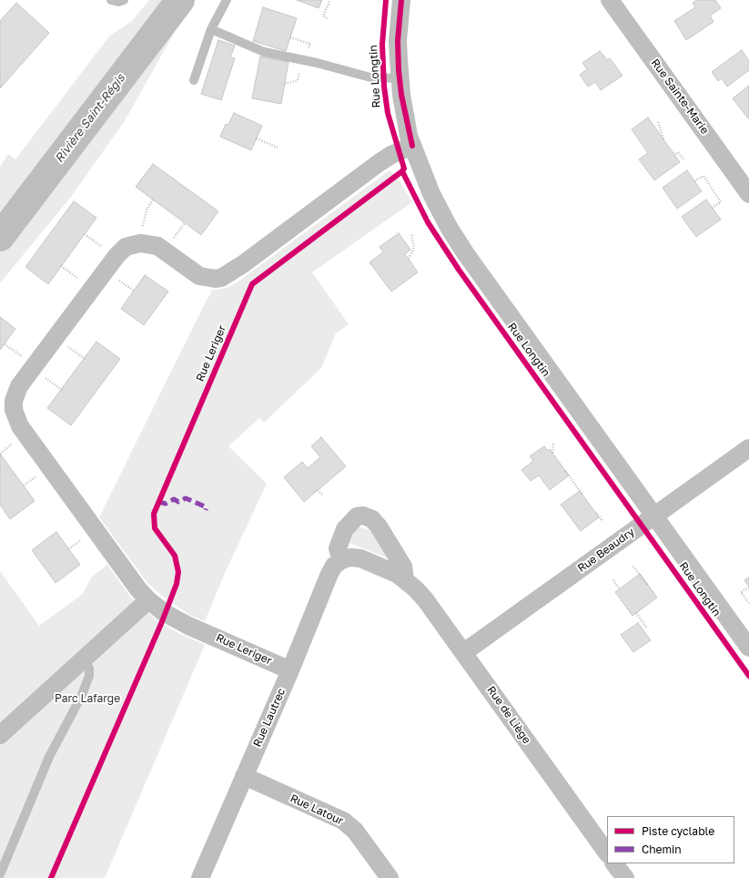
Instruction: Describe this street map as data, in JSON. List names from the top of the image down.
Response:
{
  "streets": {
    "street": [
      "Rue Longtin",
      "Rue Sainte-Marie",
      "Rue Leriger",
      "Rue Beaudry",
      "Rue de Liège",
      "Rue Lautrec",
      "Rue Latour"
    ]
  },
  "crossings": [
    ["Rue Longtin", "Rue Beaudry"],
    ["Rue Leriger", "Rue Lautrec"],
    ["Rue Beaudry", "Rue de Liège"],
    ["Rue de Liège", "Rue Lautrec"],
    ["Rue Lautrec", "Rue Latour"]
  ],
  "water": ["Rivière Saint-Régis"],
  "parks": ["Parc Lafarge"],
  "legend": ["Piste cyclable", "Chemin"]
}
